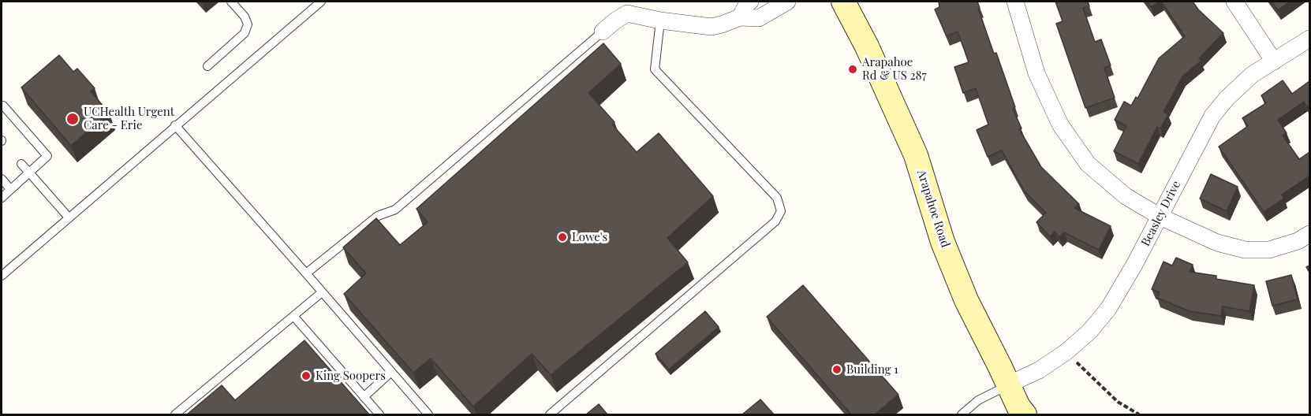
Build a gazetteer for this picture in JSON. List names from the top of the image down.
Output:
{
  "streets": {
    "main road": ["Arapahoe Road"],
    "street": ["Beasley Drive"]
  },
  "crossings": [
    ["Arapahoe Road", "Beasley Drive"]
  ],
  "places": [
    "Arapahoe Rd & US 287",
    "UCHealth Urgent Care - Erie",
    "Lowe's",
    "Building 1",
    "King Soopers"
  ]
}
